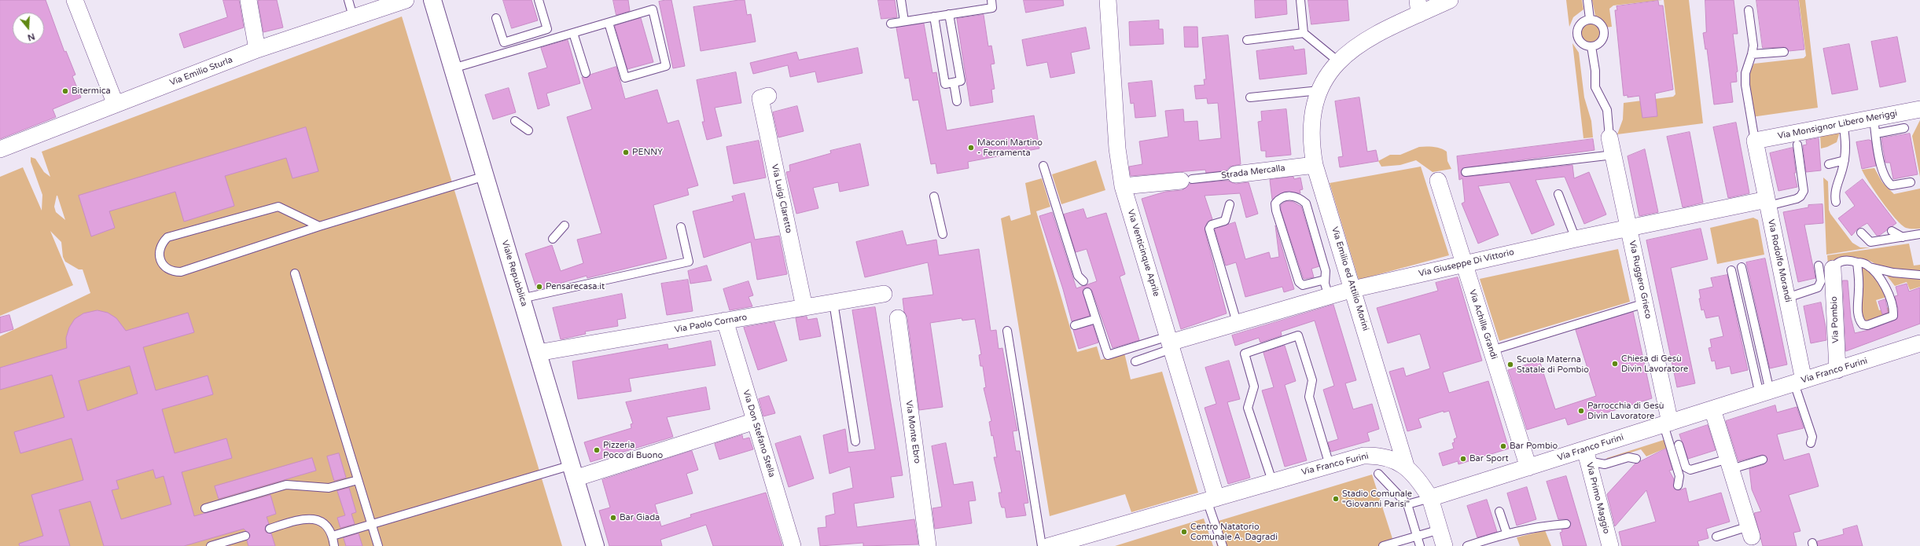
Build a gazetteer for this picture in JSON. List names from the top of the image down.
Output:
{
  "streets": {
    "main road": ["Viale Repubblica"],
    "street": [
      "Via Emilio Sturla",
      "Via Monsignor Libero Meriggi",
      "Strada Mercalla",
      "Via Luigi Claretto",
      "Via Venticinque Aprile",
      "Via Rodolfo Morandi",
      "Via Giuseppe Di Vittorio",
      "Via Emilio ed Attilio Morini",
      "Via Ruggero Grieco",
      "Via Pombio",
      "Via Paolo Cornaro",
      "Via Achille Grandi",
      "Via Franco Furini",
      "Via Monte Ebro",
      "Via Don Stefano Stella",
      "Via Primo Maggio"
    ]
  },
  "crossings": [
    ["Via Monsignor Libero Meriggi", "Via Rodolfo Morandi"],
    ["Strada Mercalla", "Via Venticinque Aprile"],
    ["Strada Mercalla", "Via Emilio ed Attilio Morini"],
    ["Via Luigi Claretto", "Via Paolo Cornaro"],
    ["Via Venticinque Aprile", "Via Giuseppe Di Vittorio"],
    ["Via Venticinque Aprile", "Via Franco Furini"],
    ["Via Rodolfo Morandi", "Via Giuseppe Di Vittorio"],
    ["Via Rodolfo Morandi", "Via Franco Furini"],
    ["Via Giuseppe Di Vittorio", "Via Emilio ed Attilio Morini"],
    ["Via Giuseppe Di Vittorio", "Via Ruggero Grieco"],
    ["Via Giuseppe Di Vittorio", "Via Achille Grandi"],
    ["Viale Repubblica", "Via Paolo Cornaro"],
    ["Via Emilio ed Attilio Morini", "Via Franco Furini"],
    ["Via Ruggero Grieco", "Via Franco Furini"],
    ["Via Pombio", "Via Franco Furini"],
    ["Via Paolo Cornaro", "Via Don Stefano Stella"],
    ["Via Achille Grandi", "Via Franco Furini"],
    ["Via Franco Furini", "Via Primo Maggio"]
  ],
  "places": [
    "Bitermica",
    "Maconi Martino - Ferramenta",
    "PENNY",
    "Pensarecasa.it",
    "Chiesa di Gesù Divin Lavoratore",
    "Scuola Materna Statale di Pombio",
    "Parrocchia di Gesù Divin Lavoratore",
    "Bar Pombio",
    "Pizzeria Poco di Buono",
    "Bar Sport",
    "Stadio Comunale \"Giovanni Parisi\"",
    "Bar Giada",
    "Centro Natatorio Comunale A. Dagradi"
  ],
  "north": "bottom"
}
